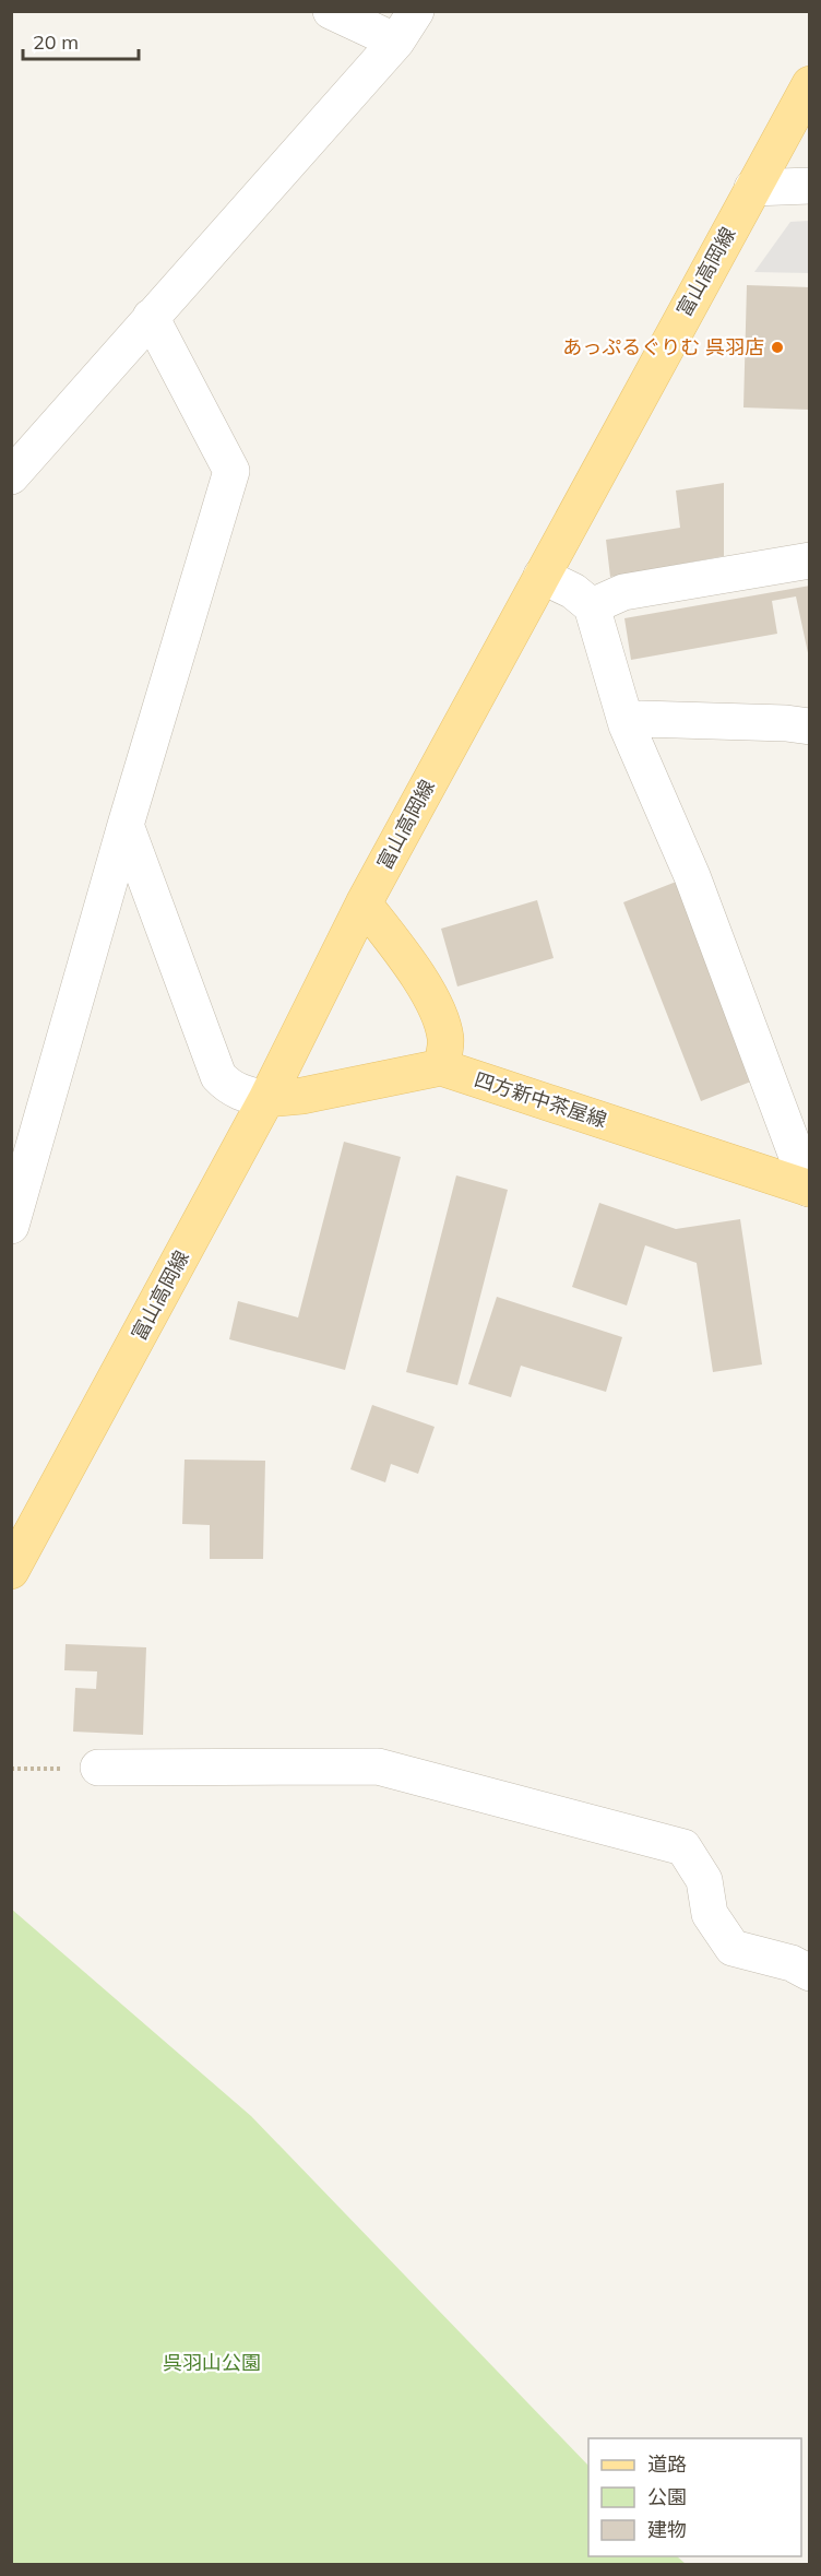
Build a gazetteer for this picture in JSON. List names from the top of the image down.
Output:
{
  "streets": {
    "main road": ["富山高岡線", "四方新中茶屋線"]
  },
  "crossings": [
    ["富山高岡線", "四方新中茶屋線"]
  ],
  "parks": ["呉羽山公園"],
  "places": ["あっぷるぐりむ 呉羽店"],
  "legend": ["道路", "公園", "建物"],
  "scale_bar": "20 m"
}
